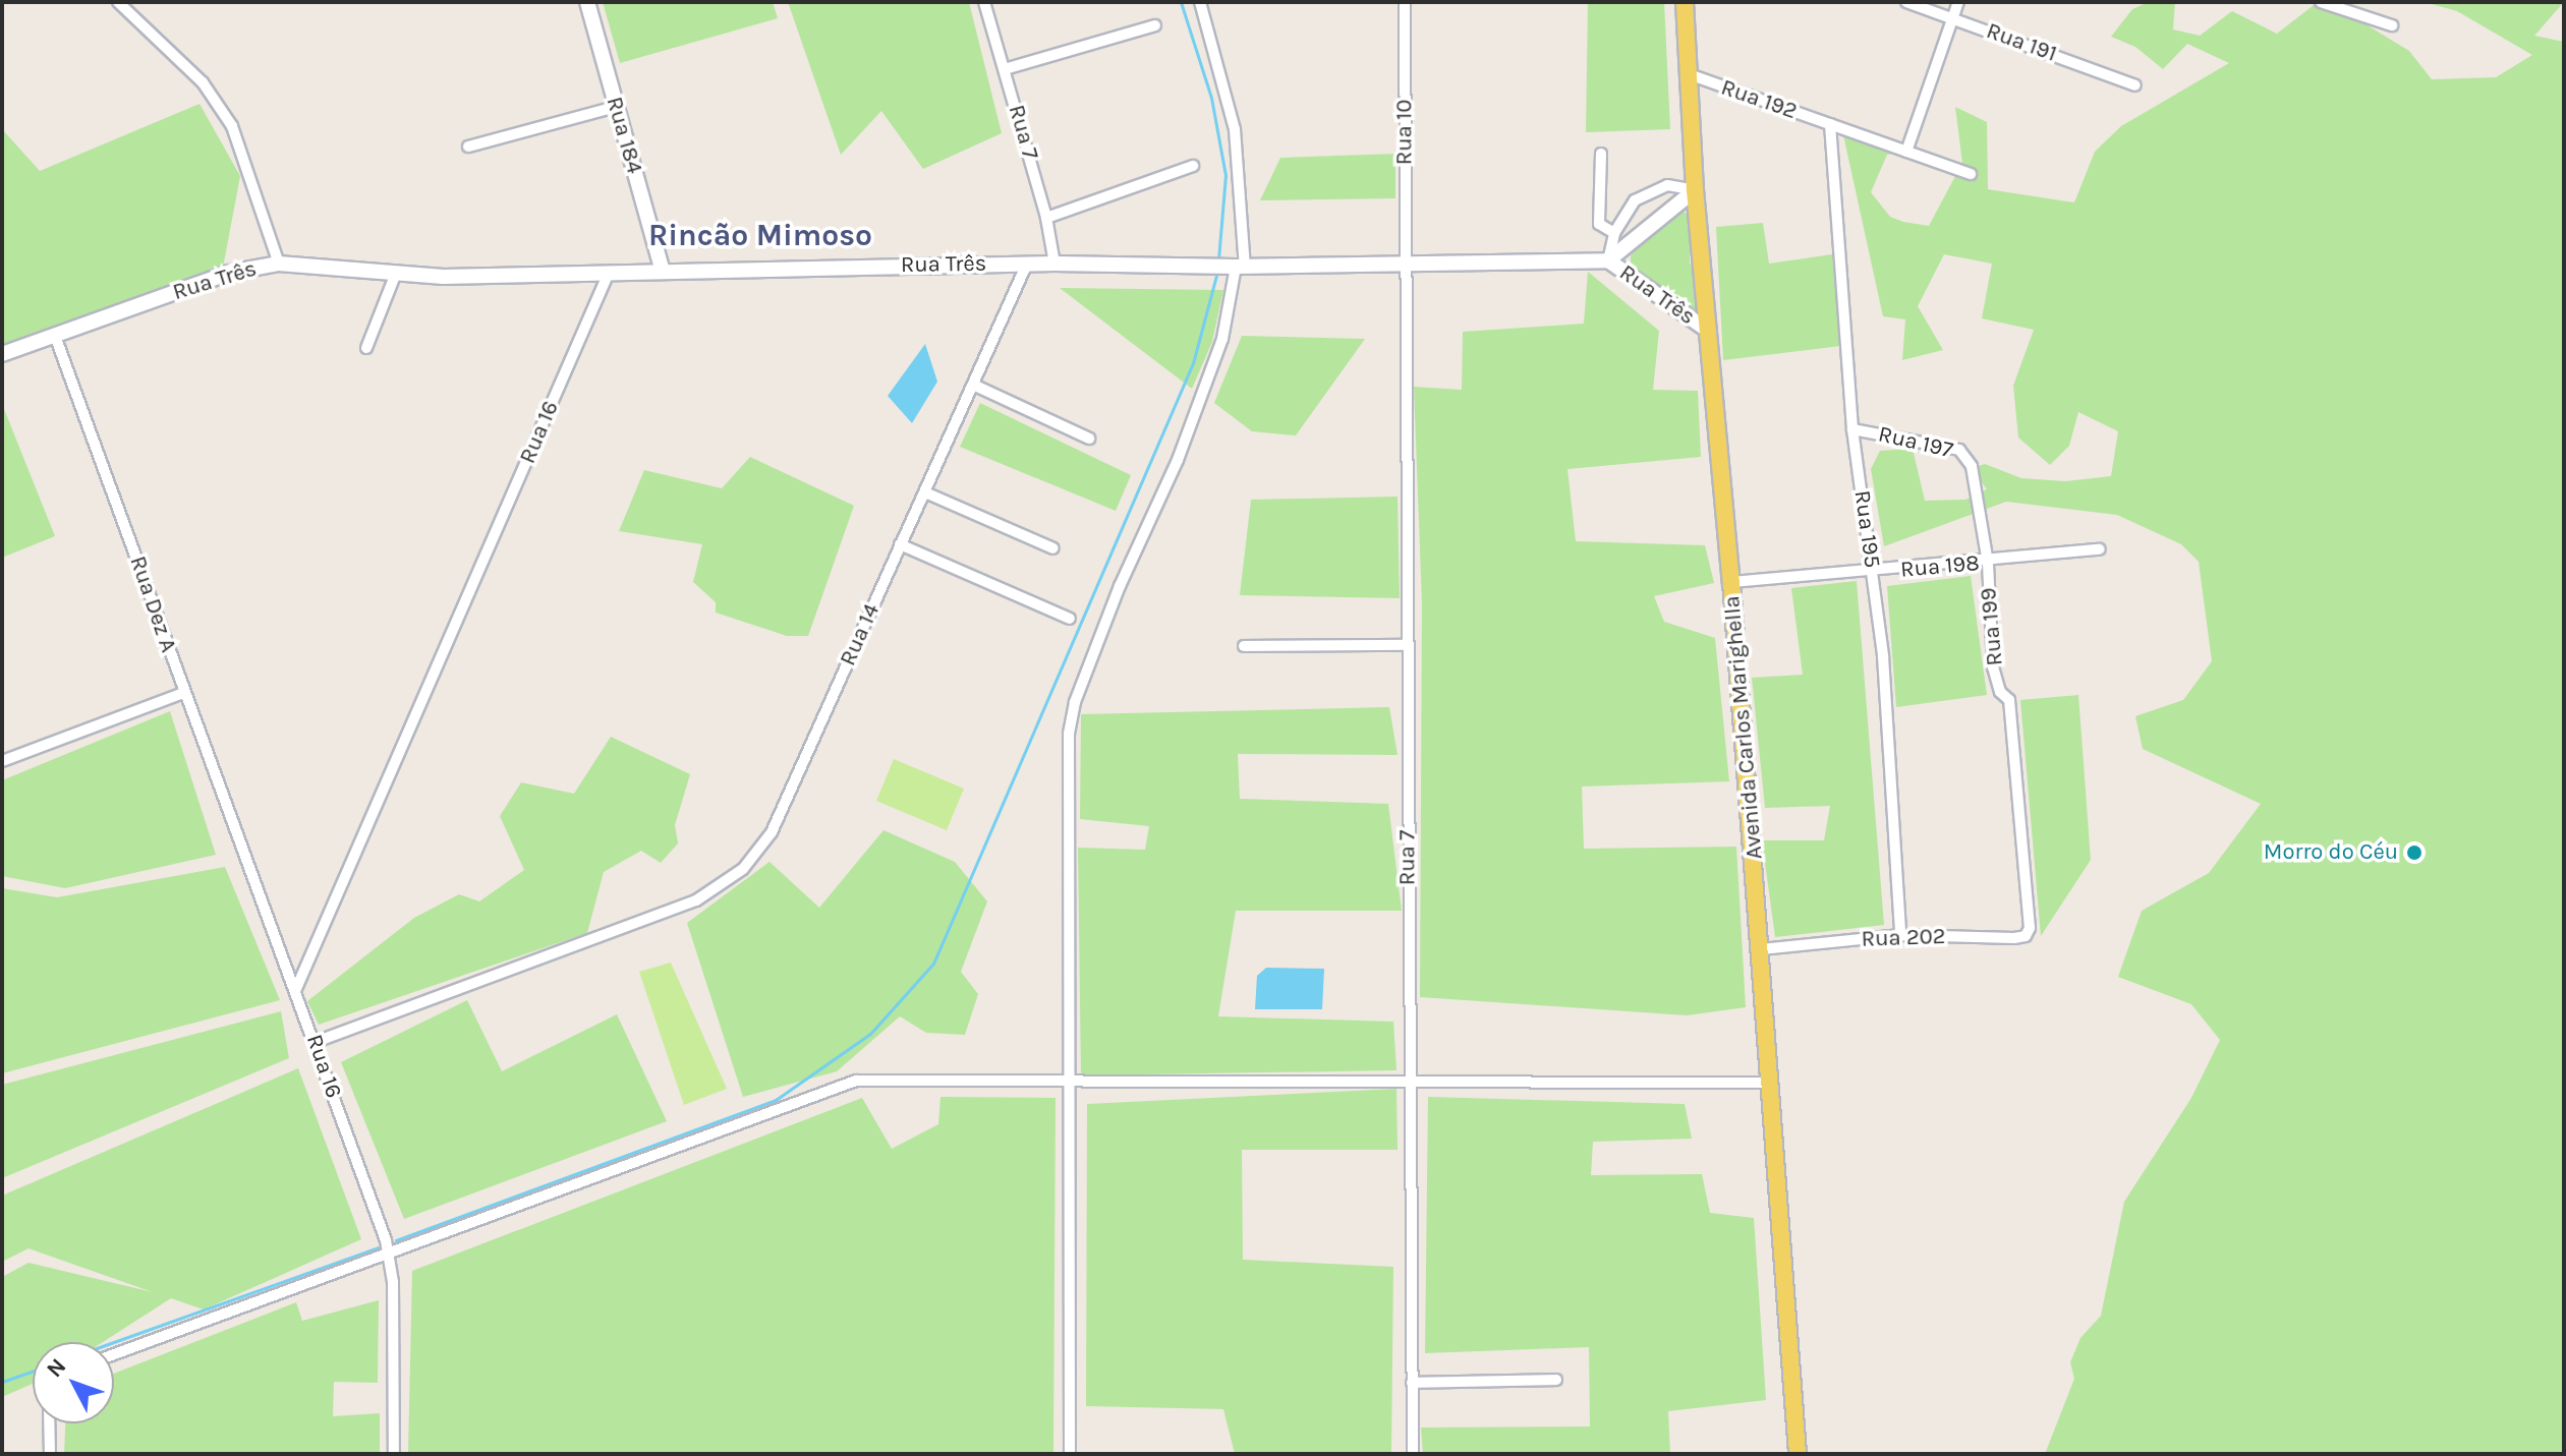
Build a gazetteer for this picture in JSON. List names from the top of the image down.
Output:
{
  "streets": {
    "main road": ["Rua 184", "Rua Três", "Avenida Carlos Marighella"],
    "street": [
      "Rua 191",
      "Rua 192",
      "Rua 7",
      "Rua 10",
      "Rua 16",
      "Rua 197",
      "Rua 195",
      "Rua 198",
      "Rua Dez A",
      "Rua 199",
      "Rua 14",
      "Rua 202"
    ]
  },
  "crossings": [
    ["Rua 192", "Rua 195"],
    ["Rua 192", "Avenida Carlos Marighella"],
    ["Rua 7", "Rua 10"],
    ["Rua 7", "Rua Três"],
    ["Rua 10", "Rua Três"],
    ["Rua 184", "Rua Três"],
    ["Rua Três", "Rua 16"],
    ["Rua Três", "Rua Dez A"],
    ["Rua Três", "Rua 14"],
    ["Rua Três", "Avenida Carlos Marighella"],
    ["Rua 16", "Rua Dez A"],
    ["Rua 16", "Rua 14"],
    ["Rua 197", "Rua 195"],
    ["Rua 197", "Rua 198"],
    ["Rua 197", "Rua 199"],
    ["Rua 195", "Rua 198"],
    ["Rua 195", "Rua 202"],
    ["Rua 198", "Rua 199"],
    ["Rua 198", "Avenida Carlos Marighella"],
    ["Rua 199", "Rua 202"],
    ["Avenida Carlos Marighella", "Rua 202"]
  ],
  "districts": ["Rincão Mimoso"],
  "places": ["Morro do Céu"],
  "north": "top left"
}
